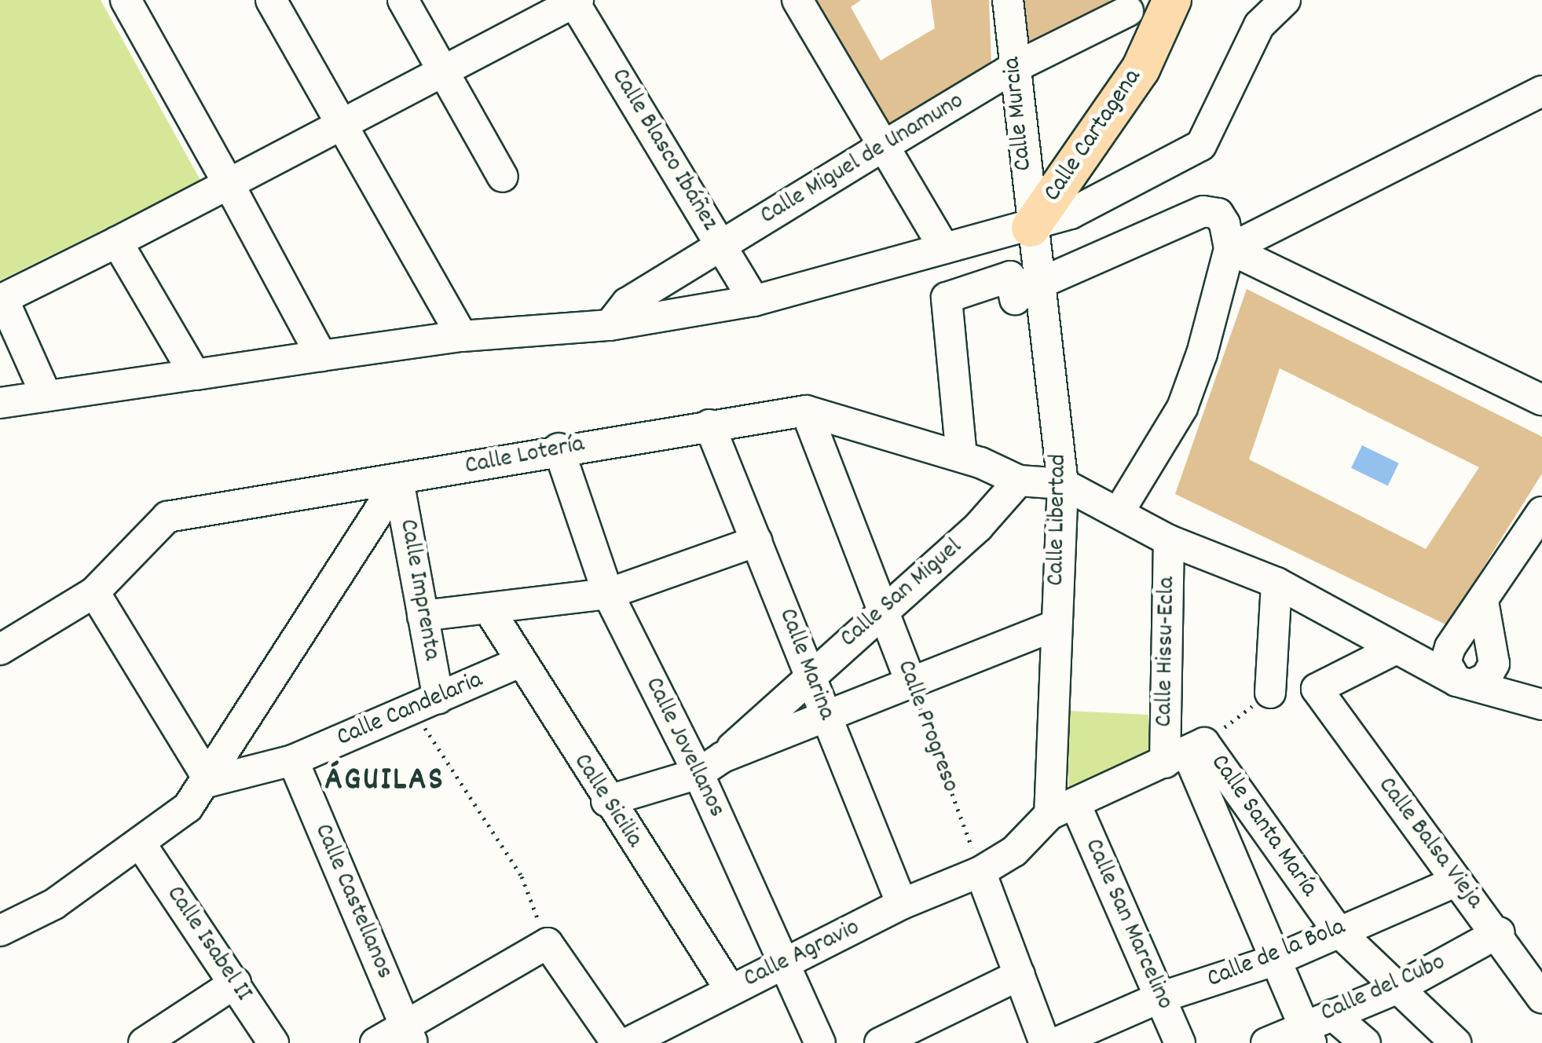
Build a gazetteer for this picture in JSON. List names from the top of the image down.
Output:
{
  "streets": {
    "main road": ["Calle Cartagena"],
    "street": [
      "Calle Murcia",
      "Calle Blasco Ibáñez",
      "Calle Miguel de Unamuno",
      "Calle Lotería",
      "Calle Libertad",
      "Calle Imprenta",
      "Calle San Miguel",
      "Calle Hissu-Ecla",
      "Calle Marina",
      "Calle Candelaria",
      "Calle Progreso",
      "Calle Jovellanos",
      "Calle Sicilia",
      "Calle Santa María",
      "Calle Balsa Vieja",
      "Calle Castellanos",
      "Calle San Marcelino",
      "Calle Isabel II",
      "Calle Agravio",
      "Calle de la Bola",
      "Calle del Cubo"
    ]
  },
  "crossings": [
    ["Calle Murcia", "Calle Cartagena"],
    ["Calle Murcia", "Calle Miguel de Unamuno"],
    ["Calle Murcia", "Calle Libertad"],
    ["Calle Cartagena", "Calle Libertad"],
    ["Calle Blasco Ibáñez", "Calle Miguel de Unamuno"],
    ["Calle Lotería", "Calle Imprenta"],
    ["Calle Lotería", "Calle San Miguel"],
    ["Calle Lotería", "Calle Marina"],
    ["Calle Lotería", "Calle Progreso"],
    ["Calle Lotería", "Calle Jovellanos"],
    ["Calle Libertad", "Calle San Marcelino"],
    ["Calle Libertad", "Calle Agravio"],
    ["Calle Imprenta", "Calle Candelaria"],
    ["Calle San Miguel", "Calle Marina"],
    ["Calle San Miguel", "Calle Progreso"],
    ["Calle San Miguel", "Calle Jovellanos"],
    ["Calle Hissu-Ecla", "Calle Santa María"],
    ["Calle Marina", "Calle Agravio"],
    ["Calle Candelaria", "Calle Sicilia"],
    ["Calle Candelaria", "Calle Castellanos"],
    ["Calle Candelaria", "Calle Isabel II"],
    ["Calle Progreso", "Calle Agravio"],
    ["Calle Jovellanos", "Calle Agravio"],
    ["Calle Sicilia", "Calle Agravio"],
    ["Calle Santa María", "Calle de la Bola"],
    ["Calle Santa María", "Calle del Cubo"],
    ["Calle Balsa Vieja", "Calle de la Bola"],
    ["Calle Balsa Vieja", "Calle del Cubo"],
    ["Calle San Marcelino", "Calle Agravio"],
    ["Calle San Marcelino", "Calle de la Bola"]
  ],
  "districts": ["ÁGUILAS"]
}
